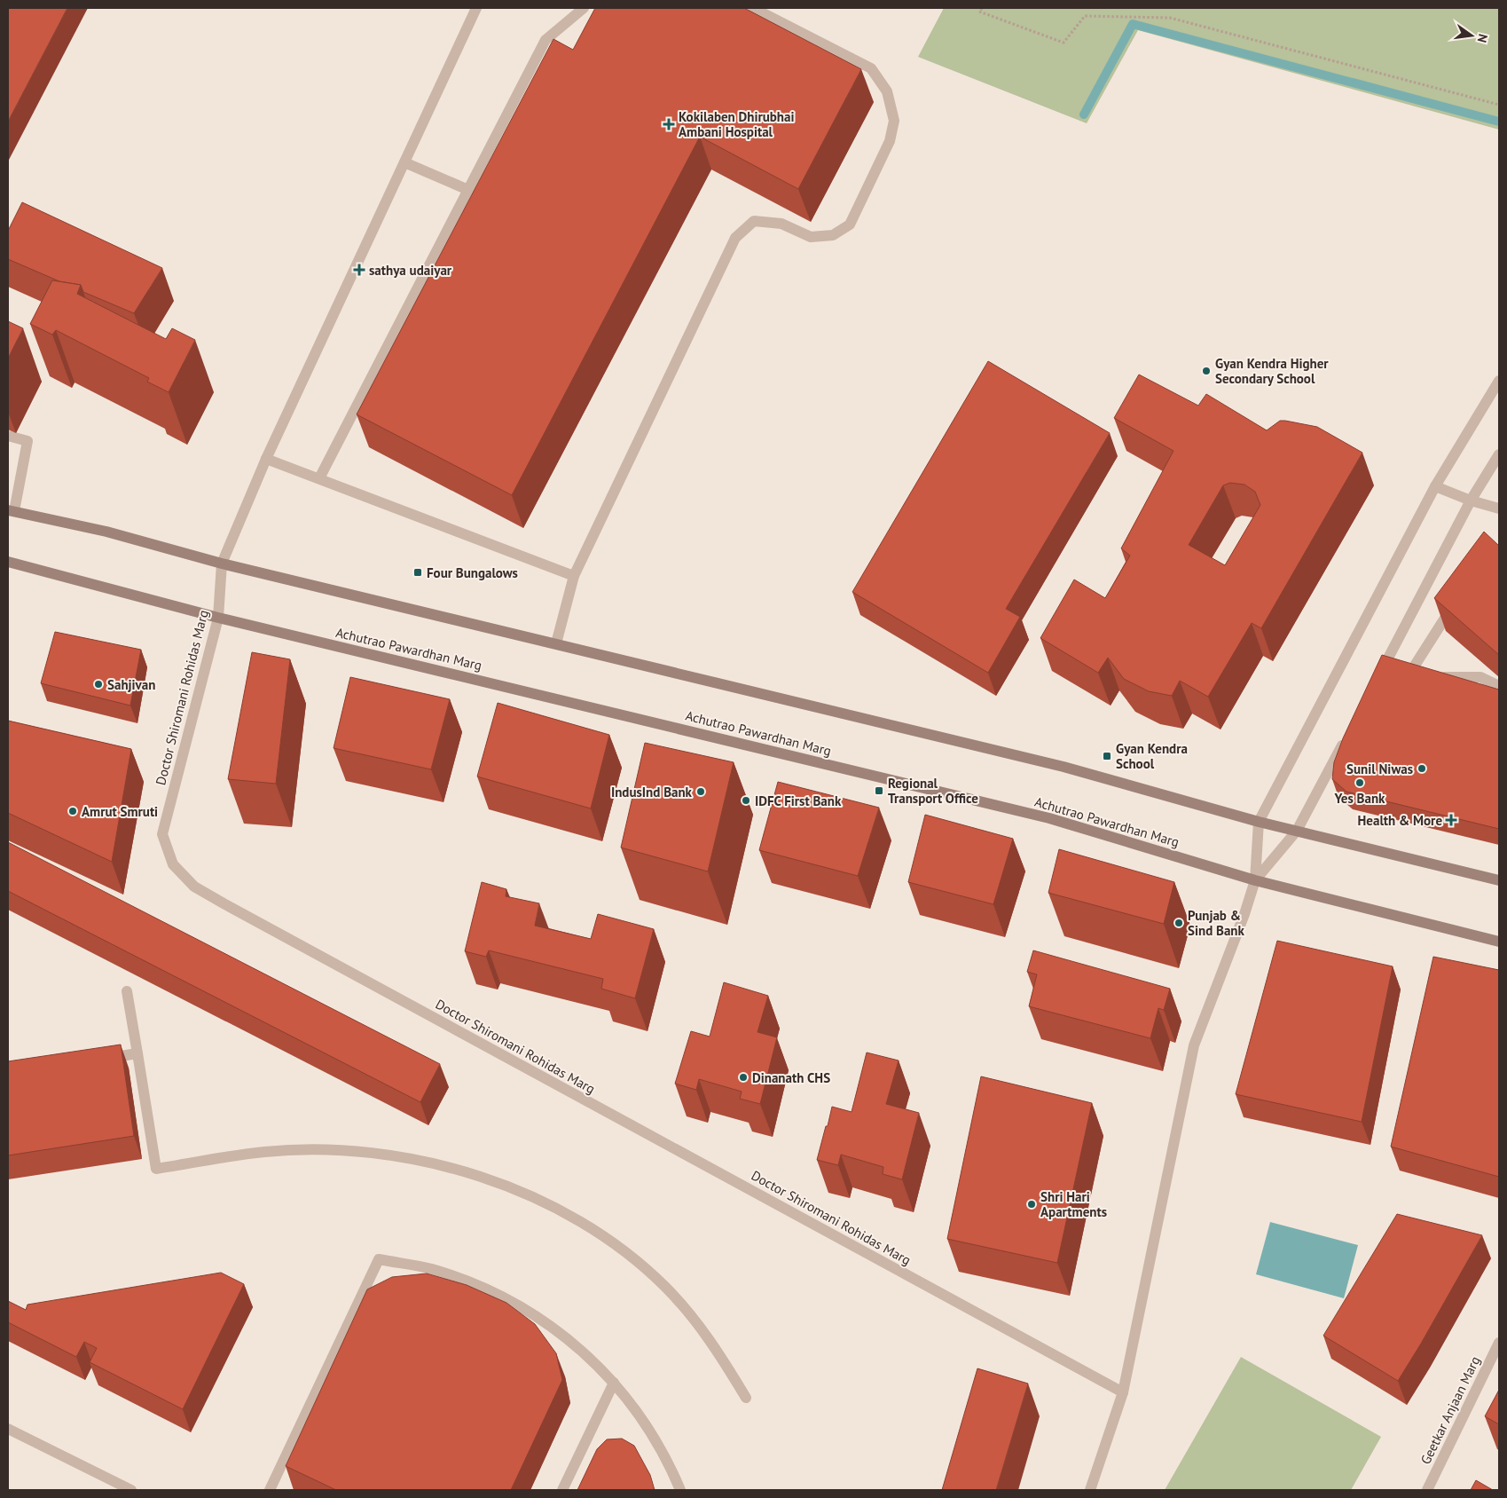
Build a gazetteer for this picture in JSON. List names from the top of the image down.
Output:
{
  "streets": {
    "main road": ["Achutrao Pawardhan Marg"],
    "street": ["Doctor Shiromani Rohidas Marg", "Geetkar Anjaan Marg"]
  },
  "crossings": [
    ["Achutrao Pawardhan Marg", "Doctor Shiromani Rohidas Marg"]
  ],
  "places": {
    "health": ["Kokilaben Dhirubhai Ambani Hospital", "sathya udaiyar", "Health & More"],
    "other": [
      "Gyan Kendra Higher Secondary School",
      "Sahjivan",
      "Sunil Niwas",
      "Yes Bank",
      "IndusInd Bank",
      "IDFC First Bank",
      "Amrut Smruti",
      "Punjab & Sind Bank",
      "Dinanath CHS",
      "Shri Hari Apartments"
    ],
    "transit": ["Four Bungalows", "Gyan Kendra School", "Regional Transport Office"]
  },
  "north": "right"
}
